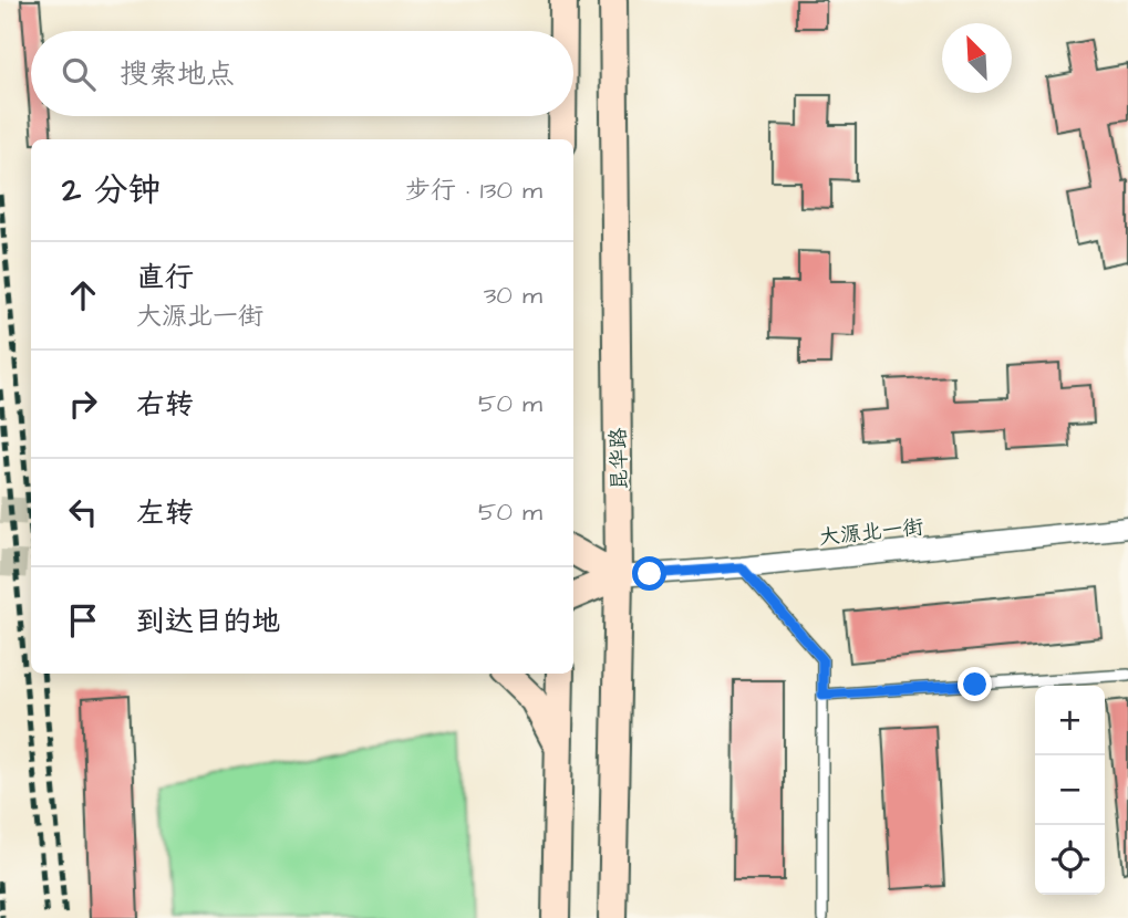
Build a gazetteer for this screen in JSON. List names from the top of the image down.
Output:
{
  "streets": {
    "main road": ["昆华路"],
    "street": ["大源北一街"]
  },
  "crossings": [
    ["昆华路", "大源北一街"]
  ],
  "north": "top left",
  "page": {
    "search": "搜索地点",
    "heading": ["2 分钟", "步行 · 130 m"],
    "list": [
      ["直行", "大源北一街", "30 m"],
      ["右转", "50 m"],
      ["左转", "50 m"],
      "到达目的地"
    ],
    "map_buttons": ["+", "−"]
  }
}
